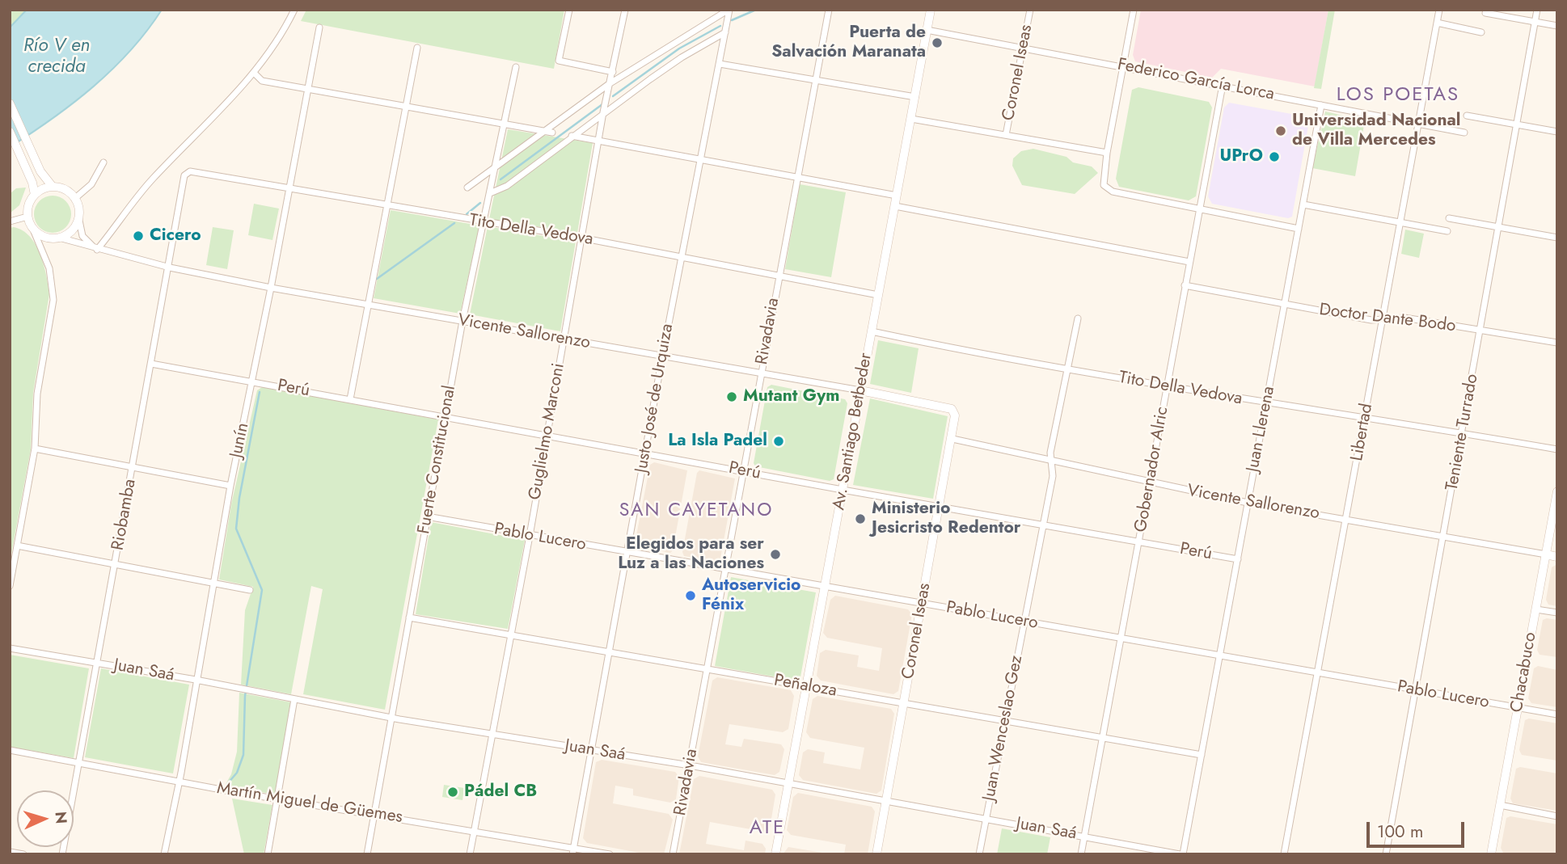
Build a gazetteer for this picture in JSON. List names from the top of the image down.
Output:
{
  "streets": {
    "main road": [
      "Coronel Iseas",
      "Vicente Sallorenzo",
      "Av. Santiago Betbeder",
      "Chacabuco"
    ],
    "street": [
      "Federico García Lorca",
      "Tito Della Vedova",
      "Doctor Dante Bodo",
      "Rivadavia",
      "Perú",
      "Justo José de Urquiza",
      "Juan Llerena",
      "Guglielmo Marconi",
      "Libertad",
      "Teniente Turrado",
      "Junín",
      "Fuerte Constitucional",
      "Gobernador Alric",
      "Riobamba",
      "Pablo Lucero",
      "Juan Saá",
      "Peñaloza",
      "Juan Wenceslao Gez",
      "Martín Miguel de Güemes"
    ]
  },
  "crossings": [
    ["Coronel Iseas", "Federico García Lorca"],
    ["Coronel Iseas", "Vicente Sallorenzo"],
    ["Coronel Iseas", "Perú"],
    ["Coronel Iseas", "Pablo Lucero"],
    ["Coronel Iseas", "Juan Saá"],
    ["Coronel Iseas", "Peñaloza"],
    ["Federico García Lorca", "Juan Llerena"],
    ["Federico García Lorca", "Av. Santiago Betbeder"],
    ["Federico García Lorca", "Libertad"],
    ["Federico García Lorca", "Gobernador Alric"],
    ["Tito Della Vedova", "Rivadavia"],
    ["Tito Della Vedova", "Justo José de Urquiza"],
    ["Tito Della Vedova", "Juan Llerena"],
    ["Tito Della Vedova", "Guglielmo Marconi"],
    ["Tito Della Vedova", "Av. Santiago Betbeder"],
    ["Tito Della Vedova", "Libertad"],
    ["Tito Della Vedova", "Teniente Turrado"],
    ["Tito Della Vedova", "Junín"],
    ["Tito Della Vedova", "Fuerte Constitucional"],
    ["Tito Della Vedova", "Gobernador Alric"],
    ["Tito Della Vedova", "Riobamba"],
    ["Tito Della Vedova", "Juan Wenceslao Gez"],
    ["Doctor Dante Bodo", "Juan Llerena"],
    ["Doctor Dante Bodo", "Libertad"],
    ["Doctor Dante Bodo", "Teniente Turrado"],
    ["Doctor Dante Bodo", "Gobernador Alric"],
    ["Rivadavia", "Vicente Sallorenzo"],
    ["Rivadavia", "Perú"],
    ["Rivadavia", "Pablo Lucero"],
    ["Rivadavia", "Juan Saá"],
    ["Rivadavia", "Peñaloza"],
    ["Vicente Sallorenzo", "Justo José de Urquiza"],
    ["Vicente Sallorenzo", "Juan Llerena"],
    ["Vicente Sallorenzo", "Guglielmo Marconi"],
    ["Vicente Sallorenzo", "Av. Santiago Betbeder"],
    ["Vicente Sallorenzo", "Libertad"],
    ["Vicente Sallorenzo", "Teniente Turrado"],
    ["Vicente Sallorenzo", "Junín"],
    ["Vicente Sallorenzo", "Fuerte Constitucional"],
    ["Vicente Sallorenzo", "Gobernador Alric"],
    ["Vicente Sallorenzo", "Riobamba"],
    ["Vicente Sallorenzo", "Chacabuco"],
    ["Vicente Sallorenzo", "Juan Wenceslao Gez"],
    ["Perú", "Justo José de Urquiza"],
    ["Perú", "Juan Llerena"],
    ["Perú", "Guglielmo Marconi"],
    ["Perú", "Av. Santiago Betbeder"],
    ["Perú", "Junín"],
    ["Perú", "Fuerte Constitucional"],
    ["Perú", "Gobernador Alric"],
    ["Perú", "Riobamba"],
    ["Perú", "Juan Wenceslao Gez"],
    ["Justo José de Urquiza", "Pablo Lucero"],
    ["Justo José de Urquiza", "Juan Saá"],
    ["Justo José de Urquiza", "Peñaloza"],
    ["Justo José de Urquiza", "Martín Miguel de Güemes"],
    ["Juan Llerena", "Pablo Lucero"],
    ["Juan Llerena", "Juan Saá"],
    ["Juan Llerena", "Peñaloza"],
    ["Guglielmo Marconi", "Pablo Lucero"],
    ["Guglielmo Marconi", "Juan Saá"],
    ["Guglielmo Marconi", "Peñaloza"],
    ["Guglielmo Marconi", "Martín Miguel de Güemes"],
    ["Av. Santiago Betbeder", "Pablo Lucero"],
    ["Av. Santiago Betbeder", "Juan Saá"],
    ["Av. Santiago Betbeder", "Peñaloza"],
    ["Libertad", "Pablo Lucero"],
    ["Teniente Turrado", "Pablo Lucero"],
    ["Junín", "Juan Saá"],
    ["Junín", "Martín Miguel de Güemes"],
    ["Fuerte Constitucional", "Pablo Lucero"],
    ["Fuerte Constitucional", "Juan Saá"],
    ["Fuerte Constitucional", "Peñaloza"],
    ["Fuerte Constitucional", "Martín Miguel de Güemes"],
    ["Gobernador Alric", "Pablo Lucero"],
    ["Gobernador Alric", "Juan Saá"],
    ["Gobernador Alric", "Peñaloza"],
    ["Riobamba", "Juan Saá"],
    ["Riobamba", "Martín Miguel de Güemes"],
    ["Pablo Lucero", "Chacabuco"],
    ["Pablo Lucero", "Juan Wenceslao Gez"],
    ["Juan Saá", "Juan Wenceslao Gez"],
    ["Peñaloza", "Juan Wenceslao Gez"]
  ],
  "districts": ["LOS POETAS", "SAN CAYETANO", "ATE"],
  "water": ["Río V en crecida"],
  "places": [
    "Puerta de Salvación Maranata",
    "Universidad Nacional de Villa Mercedes",
    "UPrO",
    "Cicero",
    "Mutant Gym",
    "La Isla Padel",
    "Ministerio Jesicristo Redentor",
    "Elegidos para ser Luz a las Naciones",
    "Autoservicio Fénix",
    "Pádel CB"
  ],
  "scale_bar": "100 m",
  "north": "right"
}
